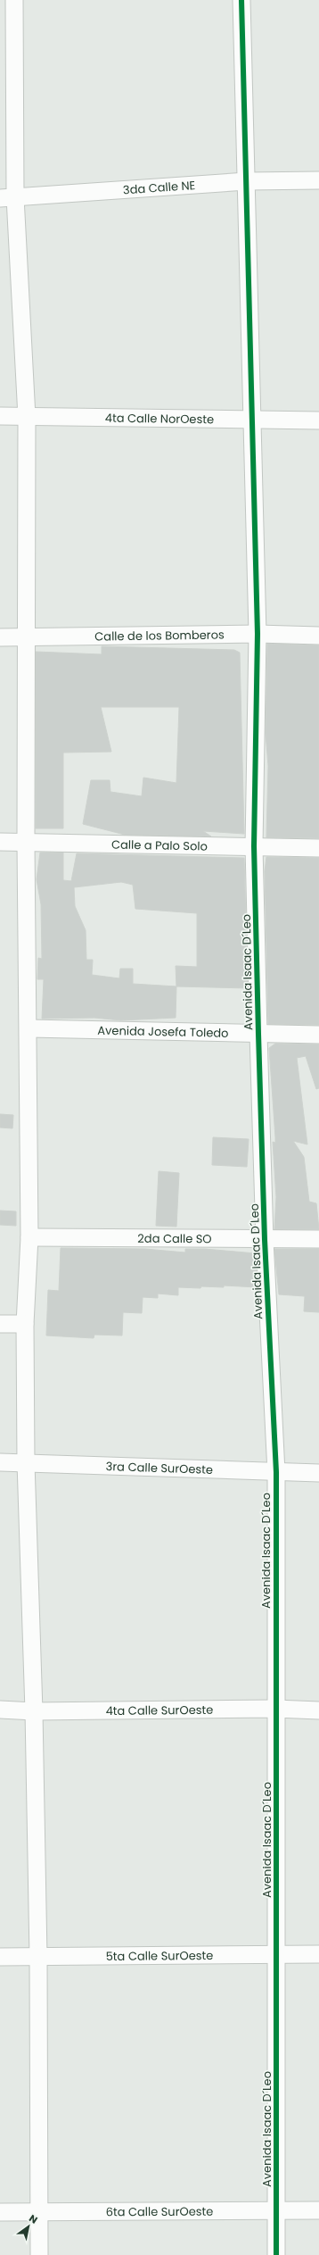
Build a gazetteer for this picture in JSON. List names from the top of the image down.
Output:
{
  "streets": {
    "street": [
      "3da Calle NE",
      "4ta Calle NorOeste",
      "Calle de los Bomberos",
      "Calle a Palo Solo",
      "Avenida Isaac D´Leo",
      "Avenida Josefa Toledo",
      "2da Calle SO",
      "3ra Calle SurOeste",
      "4ta Calle SurOeste",
      "5ta Calle SurOeste",
      "6ta Calle SurOeste"
    ]
  },
  "crossings": [
    ["3da Calle NE", "Avenida Isaac D´Leo"],
    ["4ta Calle NorOeste", "Avenida Isaac D´Leo"],
    ["Calle de los Bomberos", "Avenida Isaac D´Leo"],
    ["Calle a Palo Solo", "Avenida Isaac D´Leo"],
    ["Avenida Isaac D´Leo", "Avenida Josefa Toledo"],
    ["Avenida Isaac D´Leo", "2da Calle SO"],
    ["Avenida Isaac D´Leo", "3ra Calle SurOeste"],
    ["Avenida Isaac D´Leo", "4ta Calle SurOeste"],
    ["Avenida Isaac D´Leo", "5ta Calle SurOeste"],
    ["Avenida Isaac D´Leo", "6ta Calle SurOeste"]
  ],
  "north": "top right"
}
